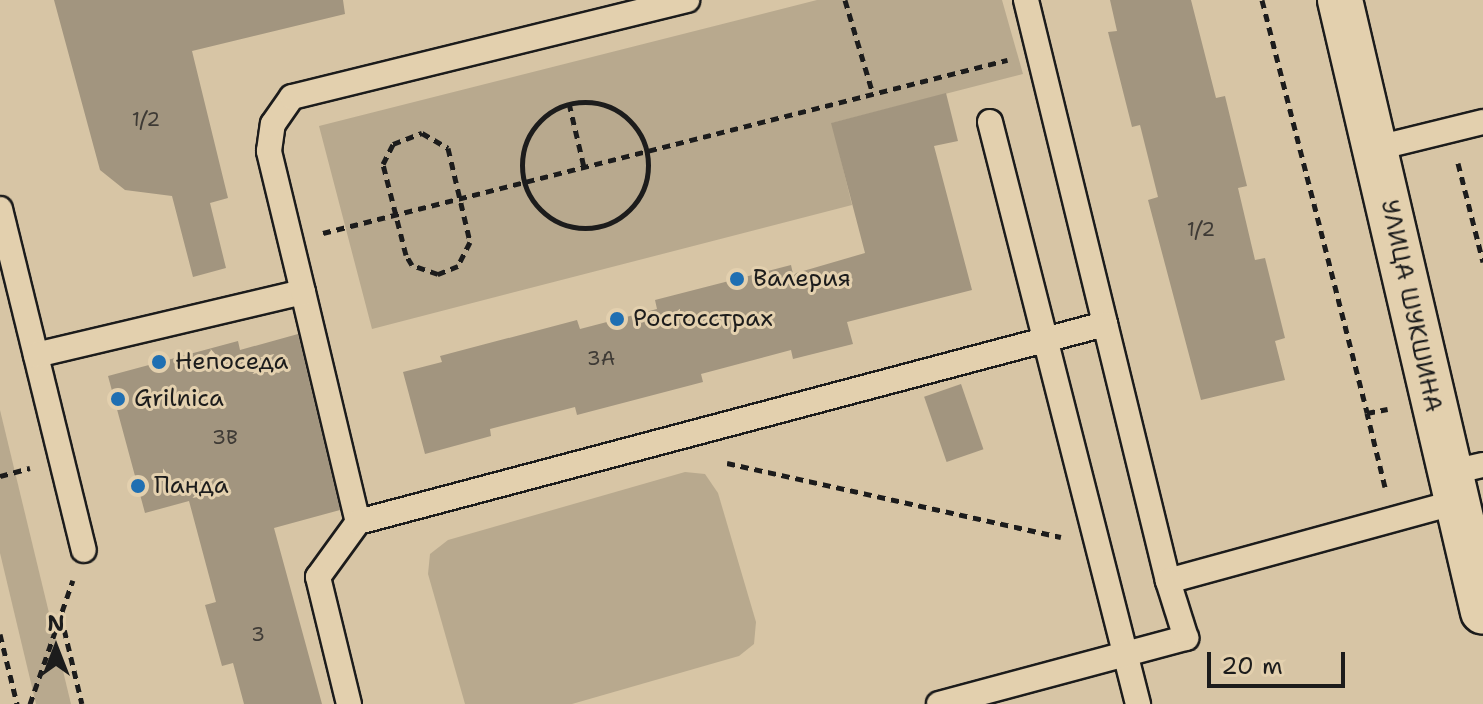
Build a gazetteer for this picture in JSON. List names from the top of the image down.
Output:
{
  "streets": {
    "street": ["УЛИЦА ШУКШИНА"]
  },
  "places": [
    "Валерия",
    "Росгосстрах",
    "Непоседа",
    "Grilnica",
    "Панда"
  ],
  "house_numbers": [
    "1/2",
    "1/2",
    "3А",
    "3В",
    "3"
  ],
  "scale_bar": "20 m",
  "north": "top"
}
